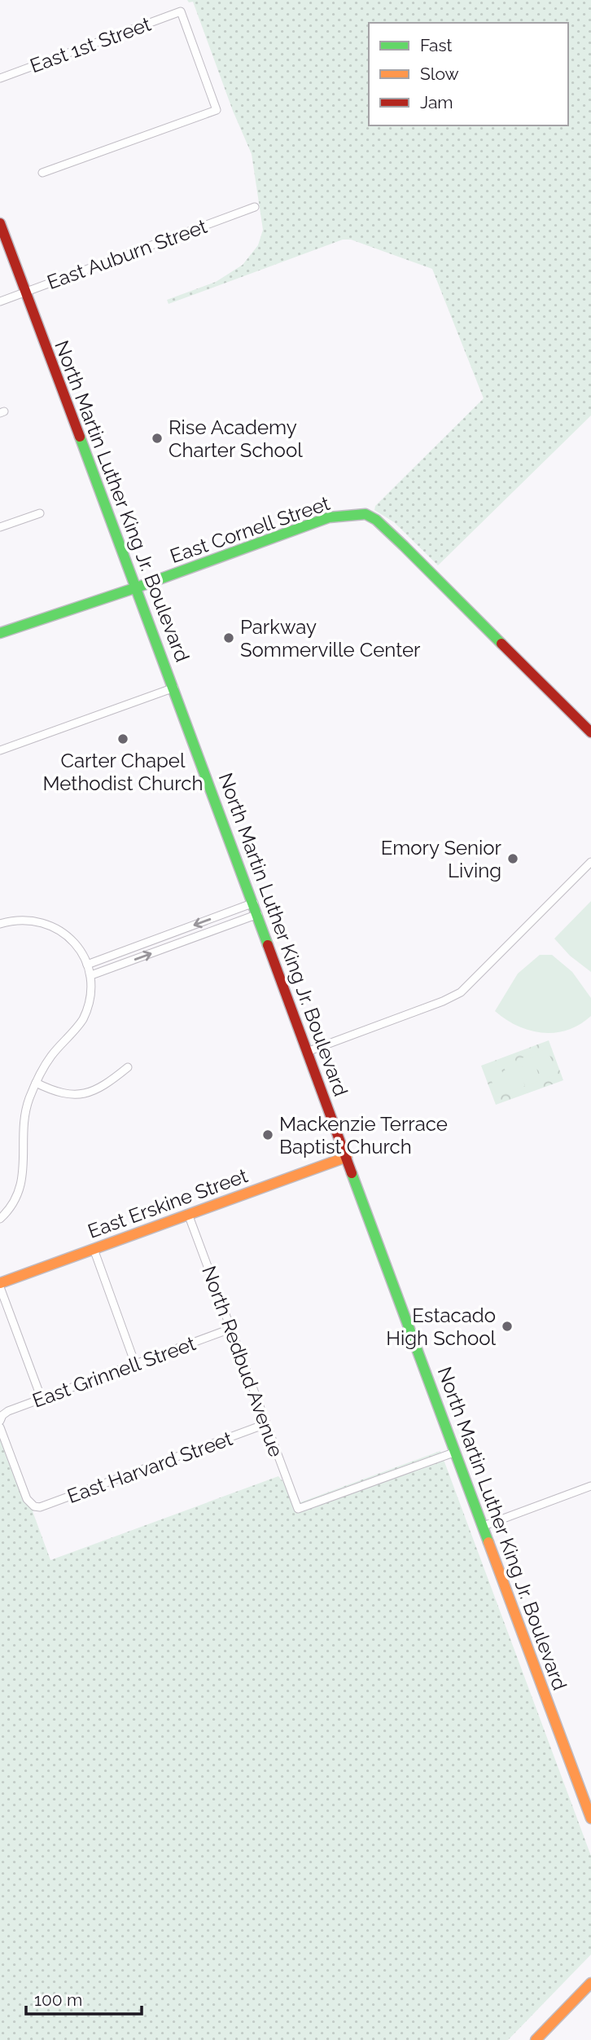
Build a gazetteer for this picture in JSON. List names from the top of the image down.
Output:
{
  "streets": {
    "main road": ["North Martin Luther King Jr. Boulevard", "East Cornell Street", "East Erskine Street"],
    "street": [
      "East 1st Street",
      "East Auburn Street",
      "North Redbud Avenue",
      "East Grinnell Street",
      "East Harvard Street"
    ]
  },
  "crossings": [
    ["East Auburn Street", "North Martin Luther King Jr. Boulevard"],
    ["North Martin Luther King Jr. Boulevard", "East Cornell Street"],
    ["North Martin Luther King Jr. Boulevard", "East Erskine Street"],
    ["North Martin Luther King Jr. Boulevard", "North Redbud Avenue"],
    ["East Erskine Street", "North Redbud Avenue"],
    ["North Redbud Avenue", "East Grinnell Street"],
    ["North Redbud Avenue", "East Harvard Street"]
  ],
  "places": [
    "Rise Academy Charter School",
    "Parkway Sommerville Center",
    "Carter Chapel Methodist Church",
    "Emory Senior Living",
    "Mackenzie Terrace Baptist Church",
    "Estacado High School"
  ],
  "legend": ["Fast", "Slow", "Jam"],
  "scale_bar": "100 m"
}
